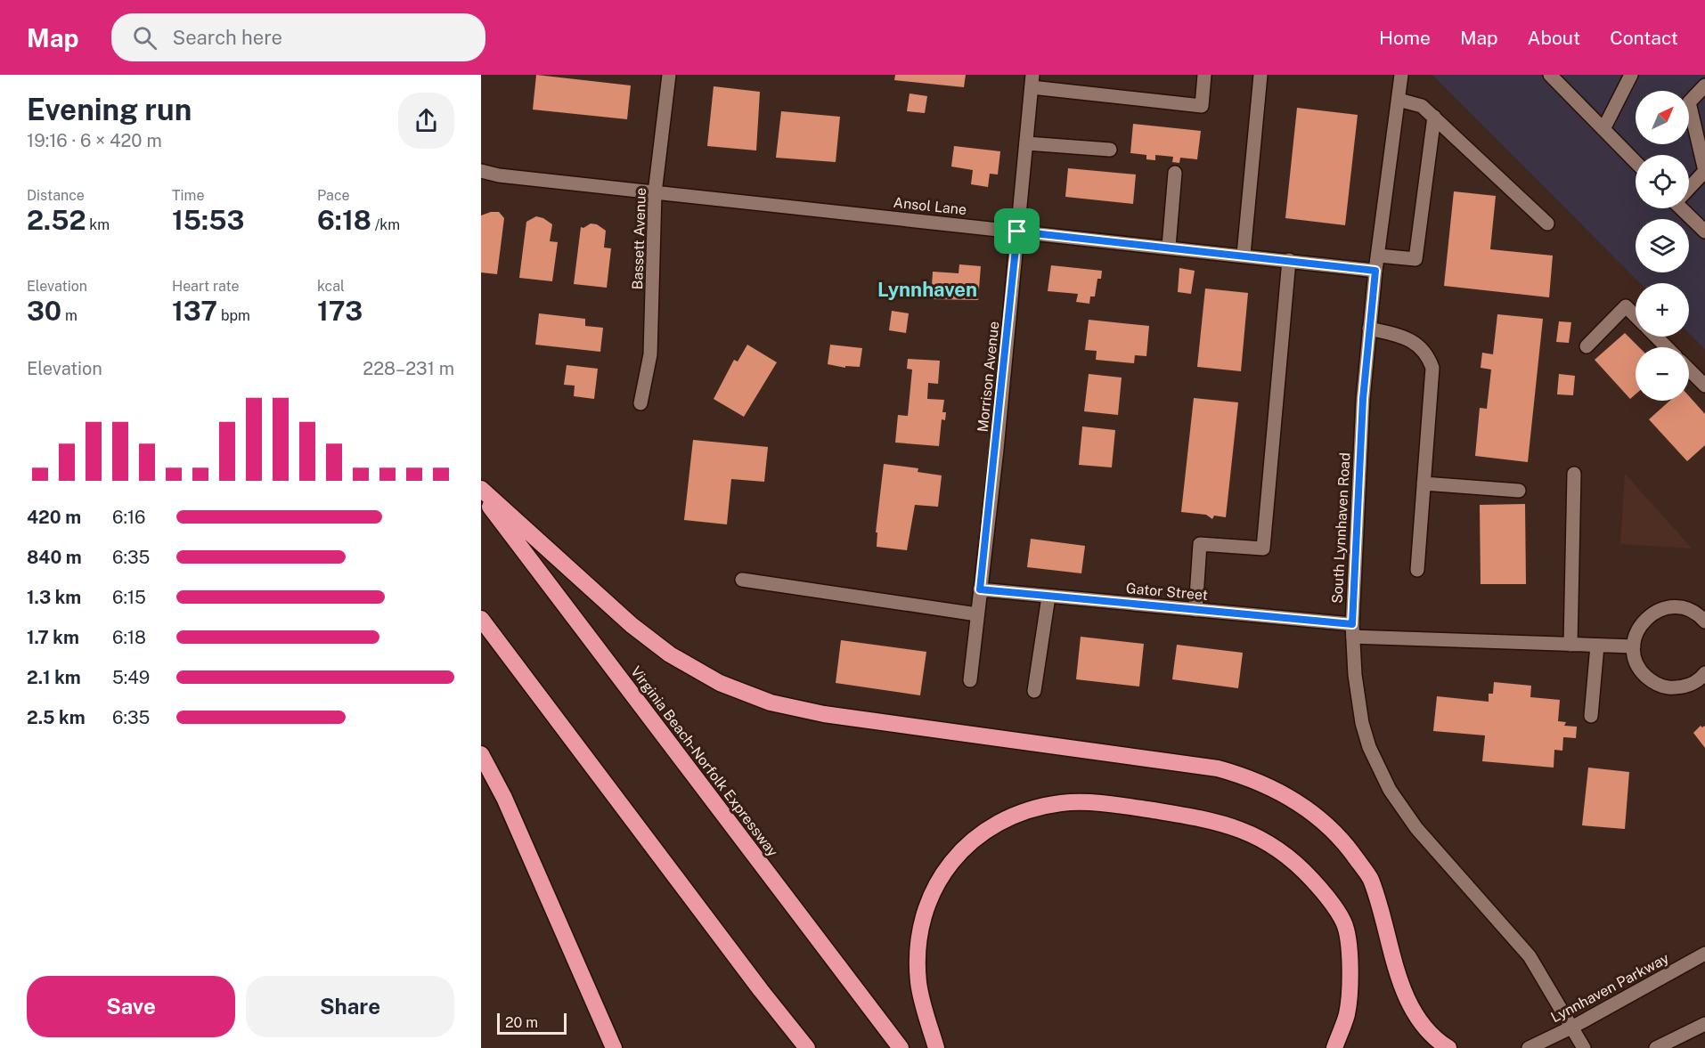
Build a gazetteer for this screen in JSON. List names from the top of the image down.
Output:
{
  "streets": {
    "highway": ["Virginia Beach-Norfolk Expressway"],
    "street": [
      "Ansol Lane",
      "Bassett Avenue",
      "Morrison Avenue",
      "South Lynnhaven Road",
      "Gator Street",
      "Lynnhaven Parkway"
    ]
  },
  "crossings": [
    ["Ansol Lane", "Bassett Avenue"],
    ["Ansol Lane", "Morrison Avenue"],
    ["Ansol Lane", "South Lynnhaven Road"],
    ["Morrison Avenue", "Gator Street"],
    ["South Lynnhaven Road", "Gator Street"],
    ["South Lynnhaven Road", "Lynnhaven Parkway"]
  ],
  "districts": ["Lynnhaven"],
  "scale_bar": "20 m",
  "north": "top right",
  "page": {
    "header": "Map",
    "search": "Search here",
    "nav": [
      "Home",
      "Map",
      "About",
      "Contact"
    ],
    "heading": ["Evening run", "19:16 · 6 × 420 m"],
    "map_buttons": ["+", "−"],
    "stats": [
      ["Distance", "2.52 km"],
      ["Time", "15:53"],
      ["Pace", "6:18 /km"],
      ["Elevation", "30 m"],
      ["Heart rate", "137 bpm"],
      ["kcal", "173"]
    ],
    "chart": ["Elevation", "228–231 m"],
    "list": [
      {
        "name": "420 m",
        "note": "6:16"
      },
      {
        "name": "840 m",
        "note": "6:35"
      },
      {
        "name": "1.3 km",
        "note": "6:15"
      },
      {
        "name": "1.7 km",
        "note": "6:18"
      },
      {
        "name": "2.1 km",
        "note": "5:49"
      },
      {
        "name": "2.5 km",
        "note": "6:35"
      }
    ],
    "buttons": ["Save", "Share"],
    "scale": "20 m"
  }
}
